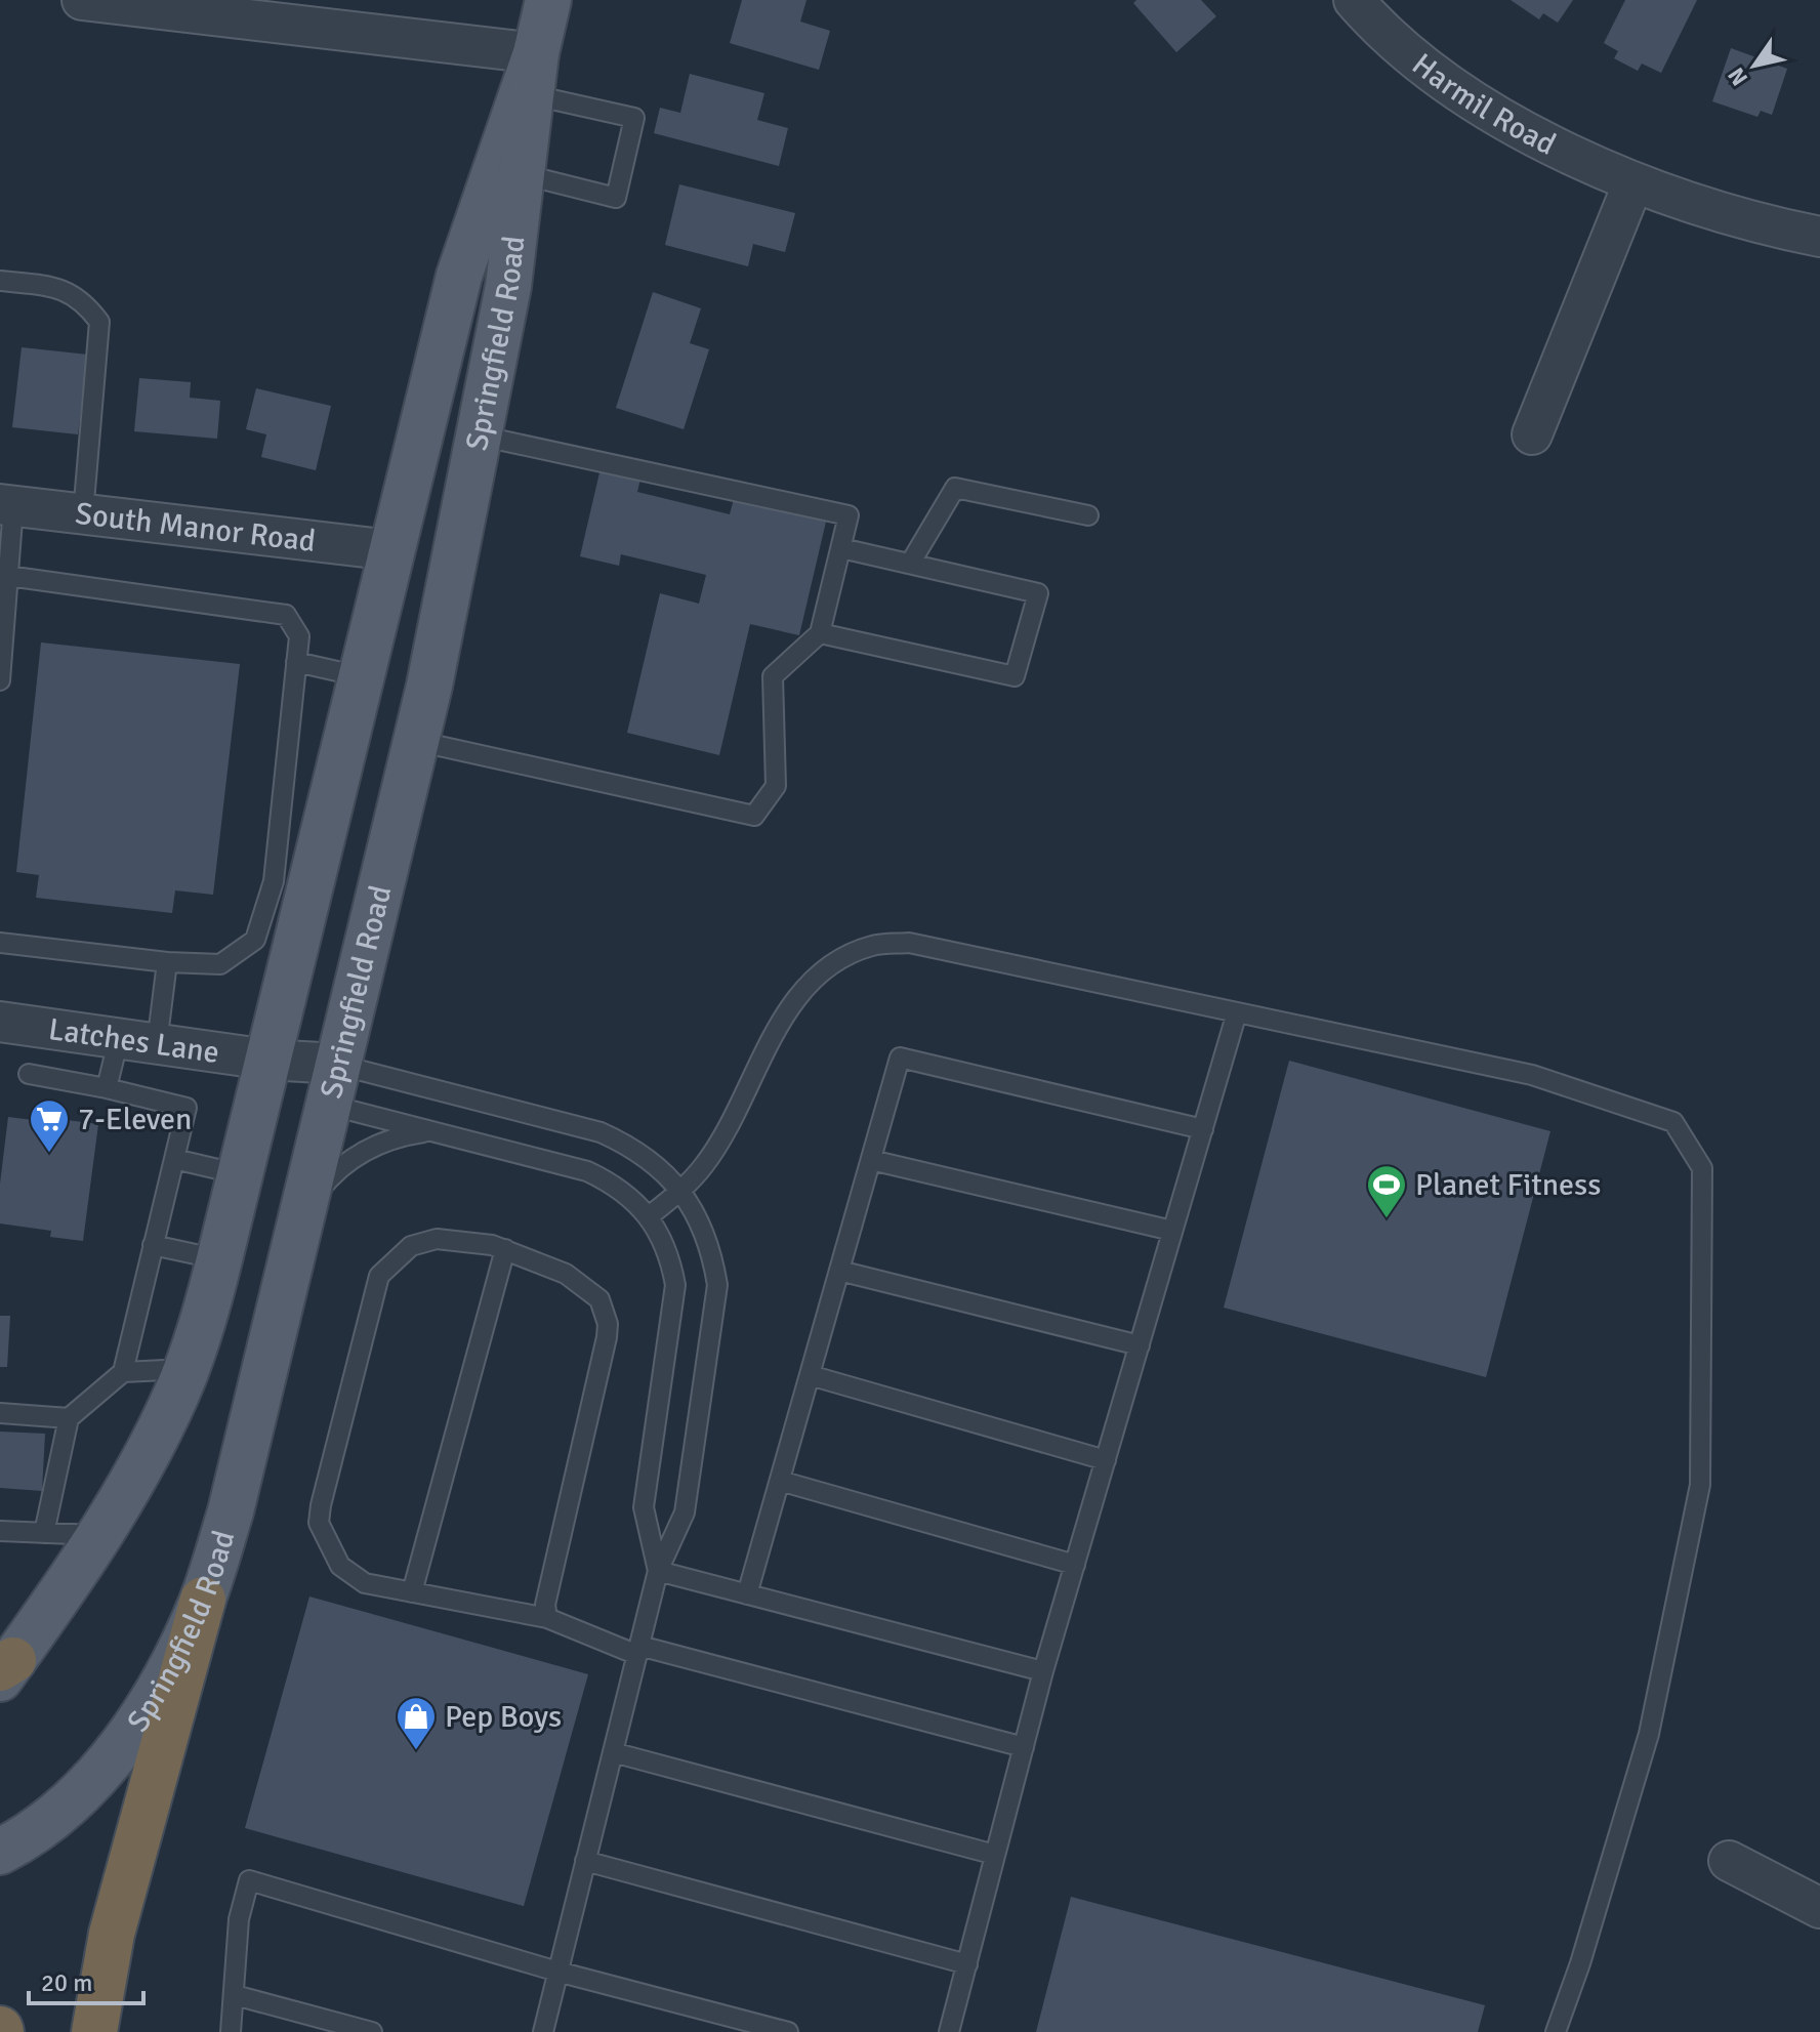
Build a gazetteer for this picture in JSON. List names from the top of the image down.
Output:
{
  "streets": {
    "main road": ["Springfield Road"],
    "street": ["Harmil Road", "South Manor Road", "Latches Lane"]
  },
  "crossings": [
    ["Springfield Road", "South Manor Road"],
    ["Springfield Road", "Latches Lane"]
  ],
  "places": {
    "supermarket": ["7-Eleven"],
    "sports": ["Planet Fitness"],
    "shop": ["Pep Boys"]
  },
  "scale_bar": "20 m",
  "north": "bottom left"
}
